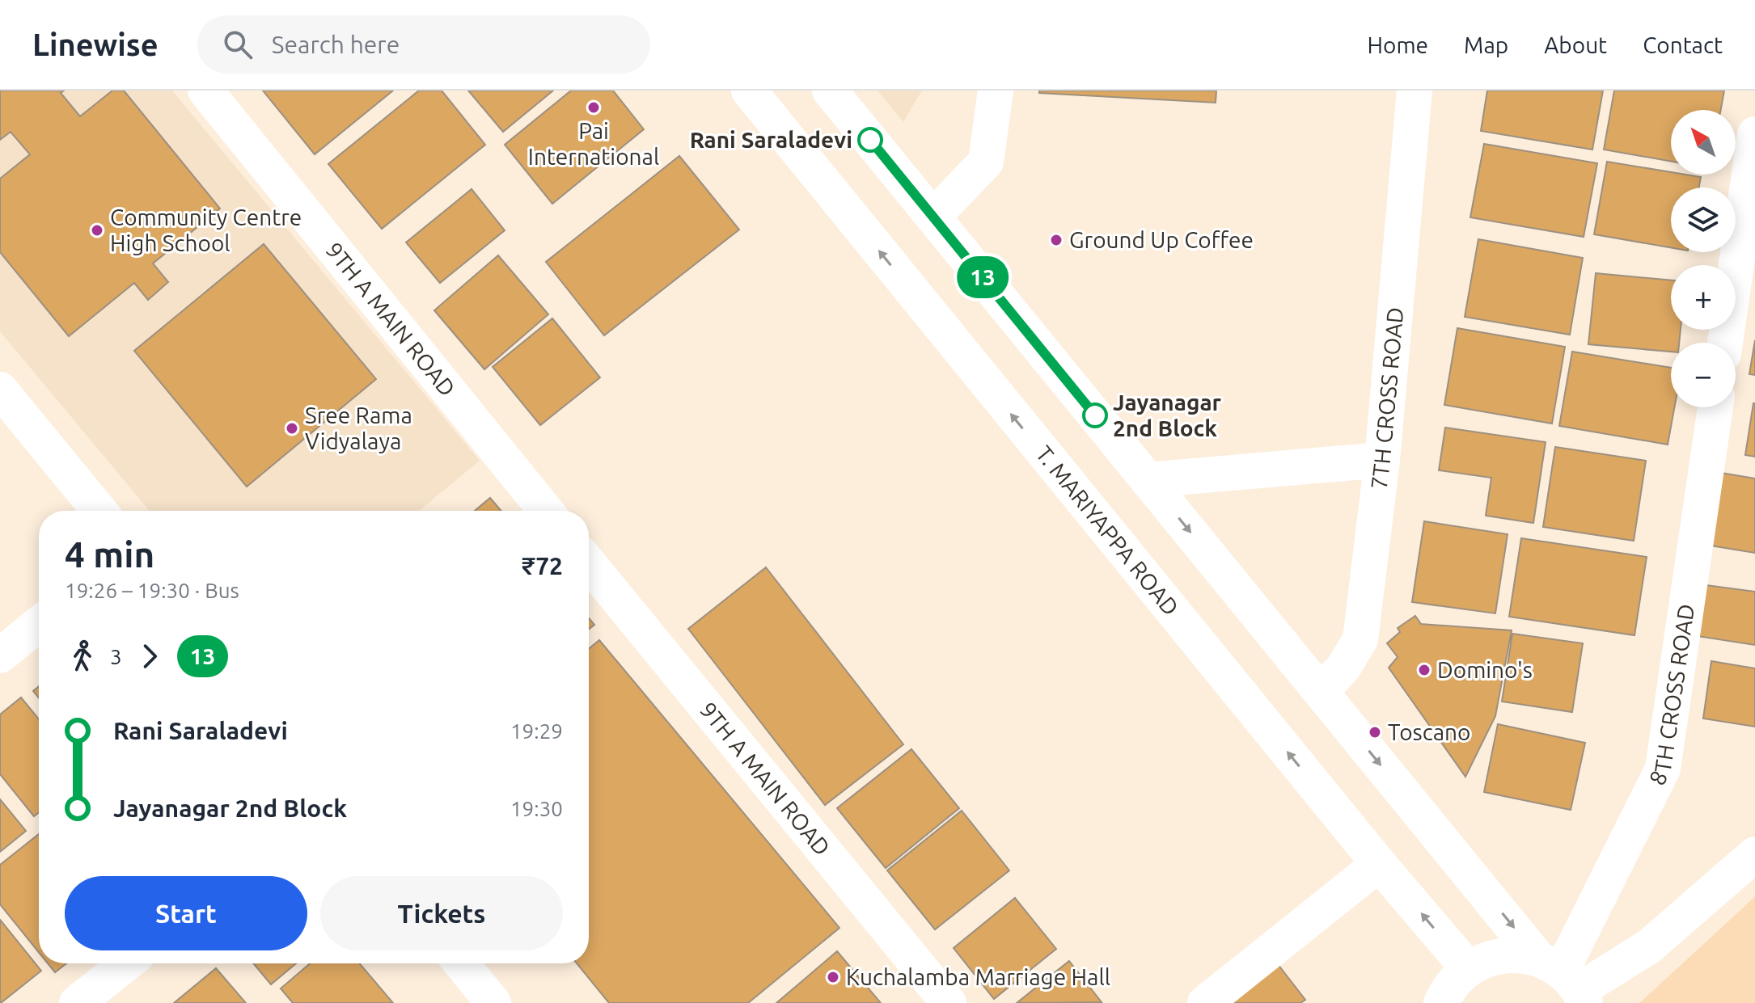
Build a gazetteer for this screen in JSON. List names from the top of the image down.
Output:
{
  "streets": {
    "street": [
      "9TH A MAIN ROAD",
      "7TH CROSS ROAD",
      "T. MARIYAPPA ROAD",
      "8TH CROSS ROAD"
    ]
  },
  "places": [
    "Pai International",
    "Rani Saraladevi",
    "Community Centre High School",
    "Ground Up Coffee",
    "Jayanagar 2nd Block",
    "Sree Rama Vidyalaya",
    "Domino's",
    "Toscano",
    "Kuchalamba Marriage Hall"
  ],
  "lines": ["bus line 13"],
  "north": "top left",
  "page": {
    "header": "Linewise",
    "search": "Search here",
    "nav": [
      "Home",
      "Map",
      "About",
      "Contact"
    ],
    "on_map": "13",
    "map_buttons": ["+", "−"],
    "heading": ["4 min", "19:26 – 19:30 · Bus", "₹72"],
    "legs": ["3", "13"],
    "list": [
      {
        "name": "Rani Saraladevi",
        "value": "19:29"
      },
      {
        "name": "Jayanagar 2nd Block",
        "value": "19:30"
      }
    ],
    "buttons": ["Start", "Tickets"]
  }
}
